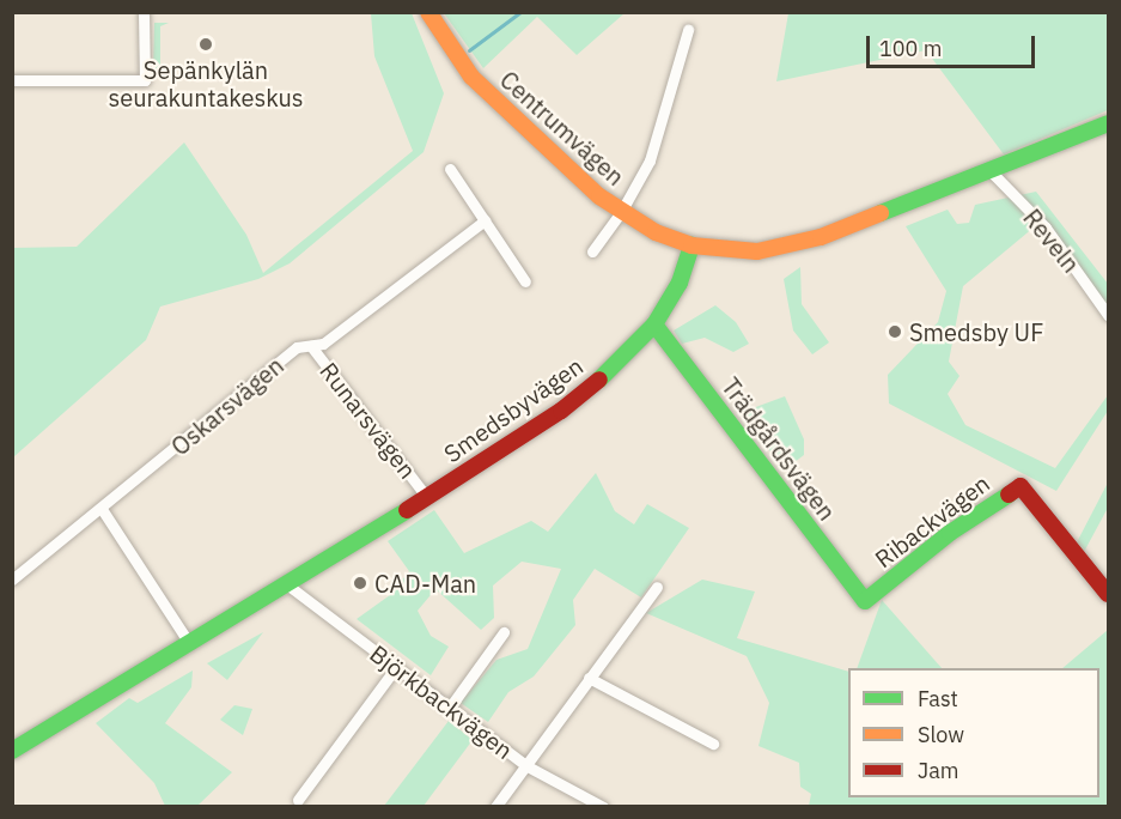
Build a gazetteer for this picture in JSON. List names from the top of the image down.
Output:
{
  "streets": {
    "main road": [
      "Centrumvägen",
      "Smedsbyvägen",
      "Trädgårdsvägen",
      "Ribackvägen"
    ],
    "street": [
      "Reveln",
      "Oskarsvägen",
      "Runarsvägen",
      "Björkbackvägen"
    ]
  },
  "crossings": [
    ["Centrumvägen", "Smedsbyvägen"],
    ["Oskarsvägen", "Runarsvägen"],
    ["Smedsbyvägen", "Runarsvägen"],
    ["Smedsbyvägen", "Trädgårdsvägen"],
    ["Smedsbyvägen", "Björkbackvägen"],
    ["Trädgårdsvägen", "Ribackvägen"]
  ],
  "places": ["Sepänkylän seurakuntakeskus", "Smedsby UF", "CAD-Man"],
  "legend": ["Fast", "Slow", "Jam"],
  "scale_bar": "100 m"
}
